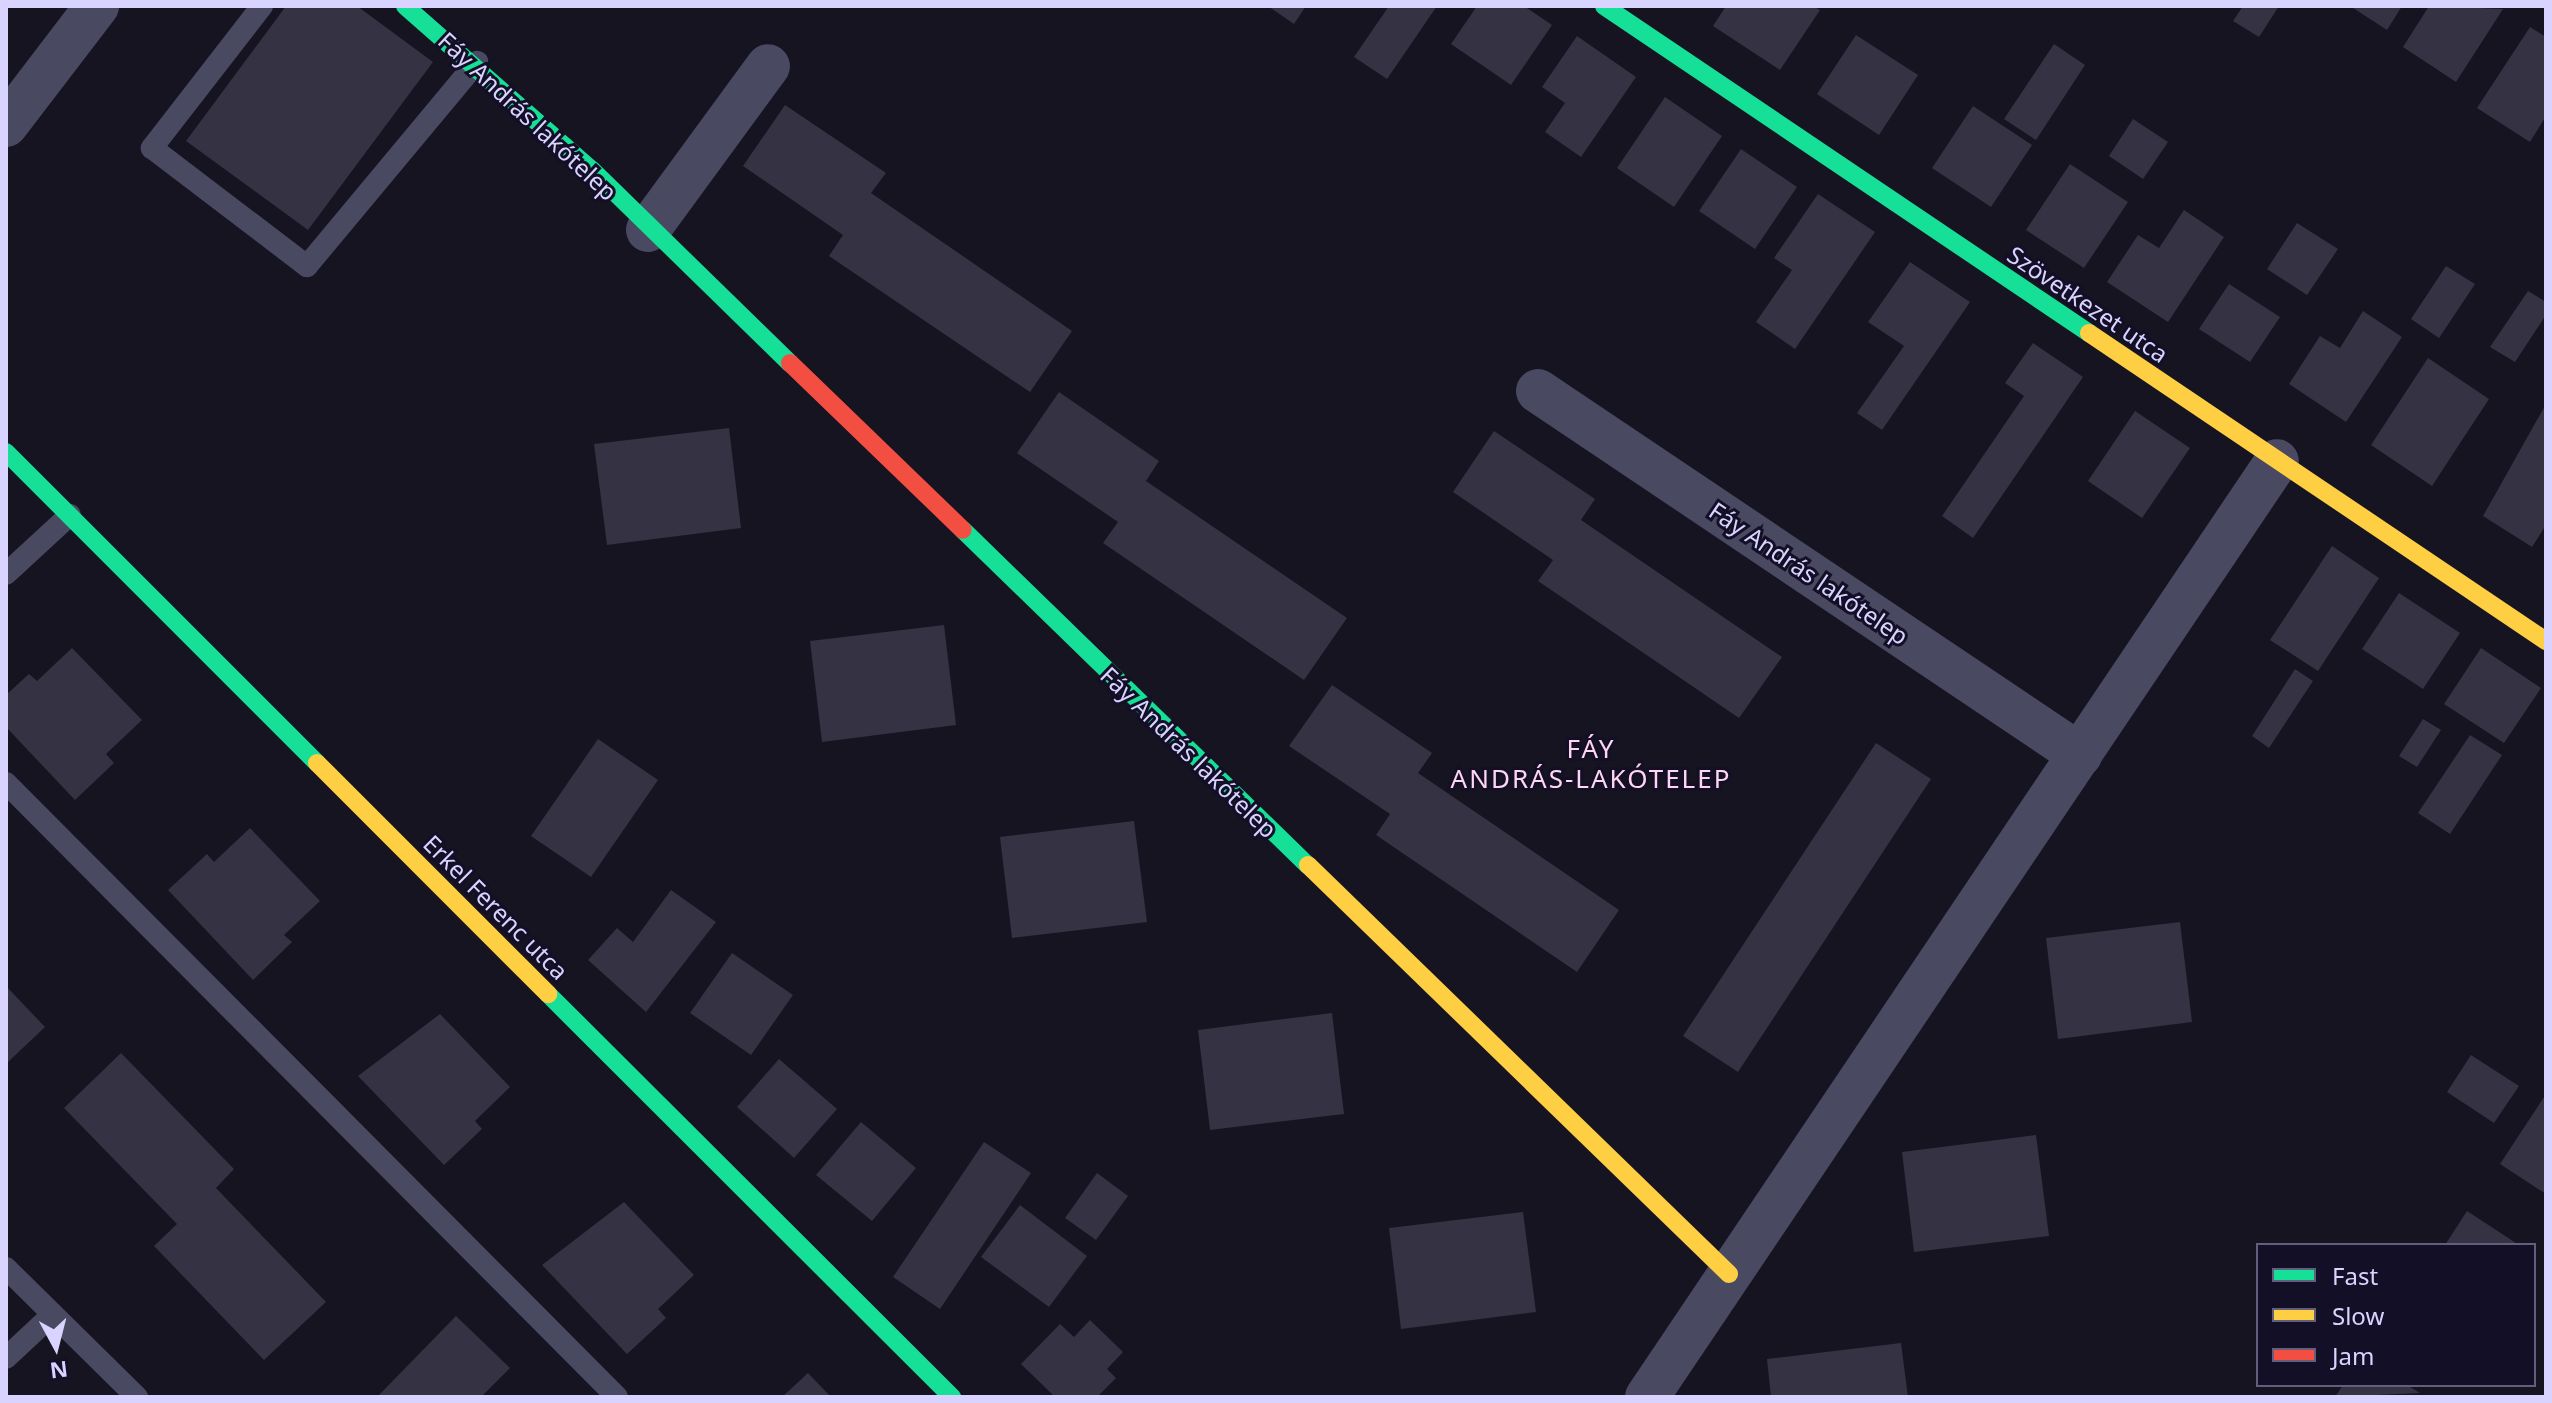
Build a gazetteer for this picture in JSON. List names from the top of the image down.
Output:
{
  "streets": {
    "street": ["Fáy András lakótelep", "Szövetkezet utca", "Erkel Ferenc utca"]
  },
  "districts": ["FÁY ANDRÁS-LAKÓTELEP"],
  "legend": ["Fast", "Slow", "Jam"],
  "north": "bottom"
}
